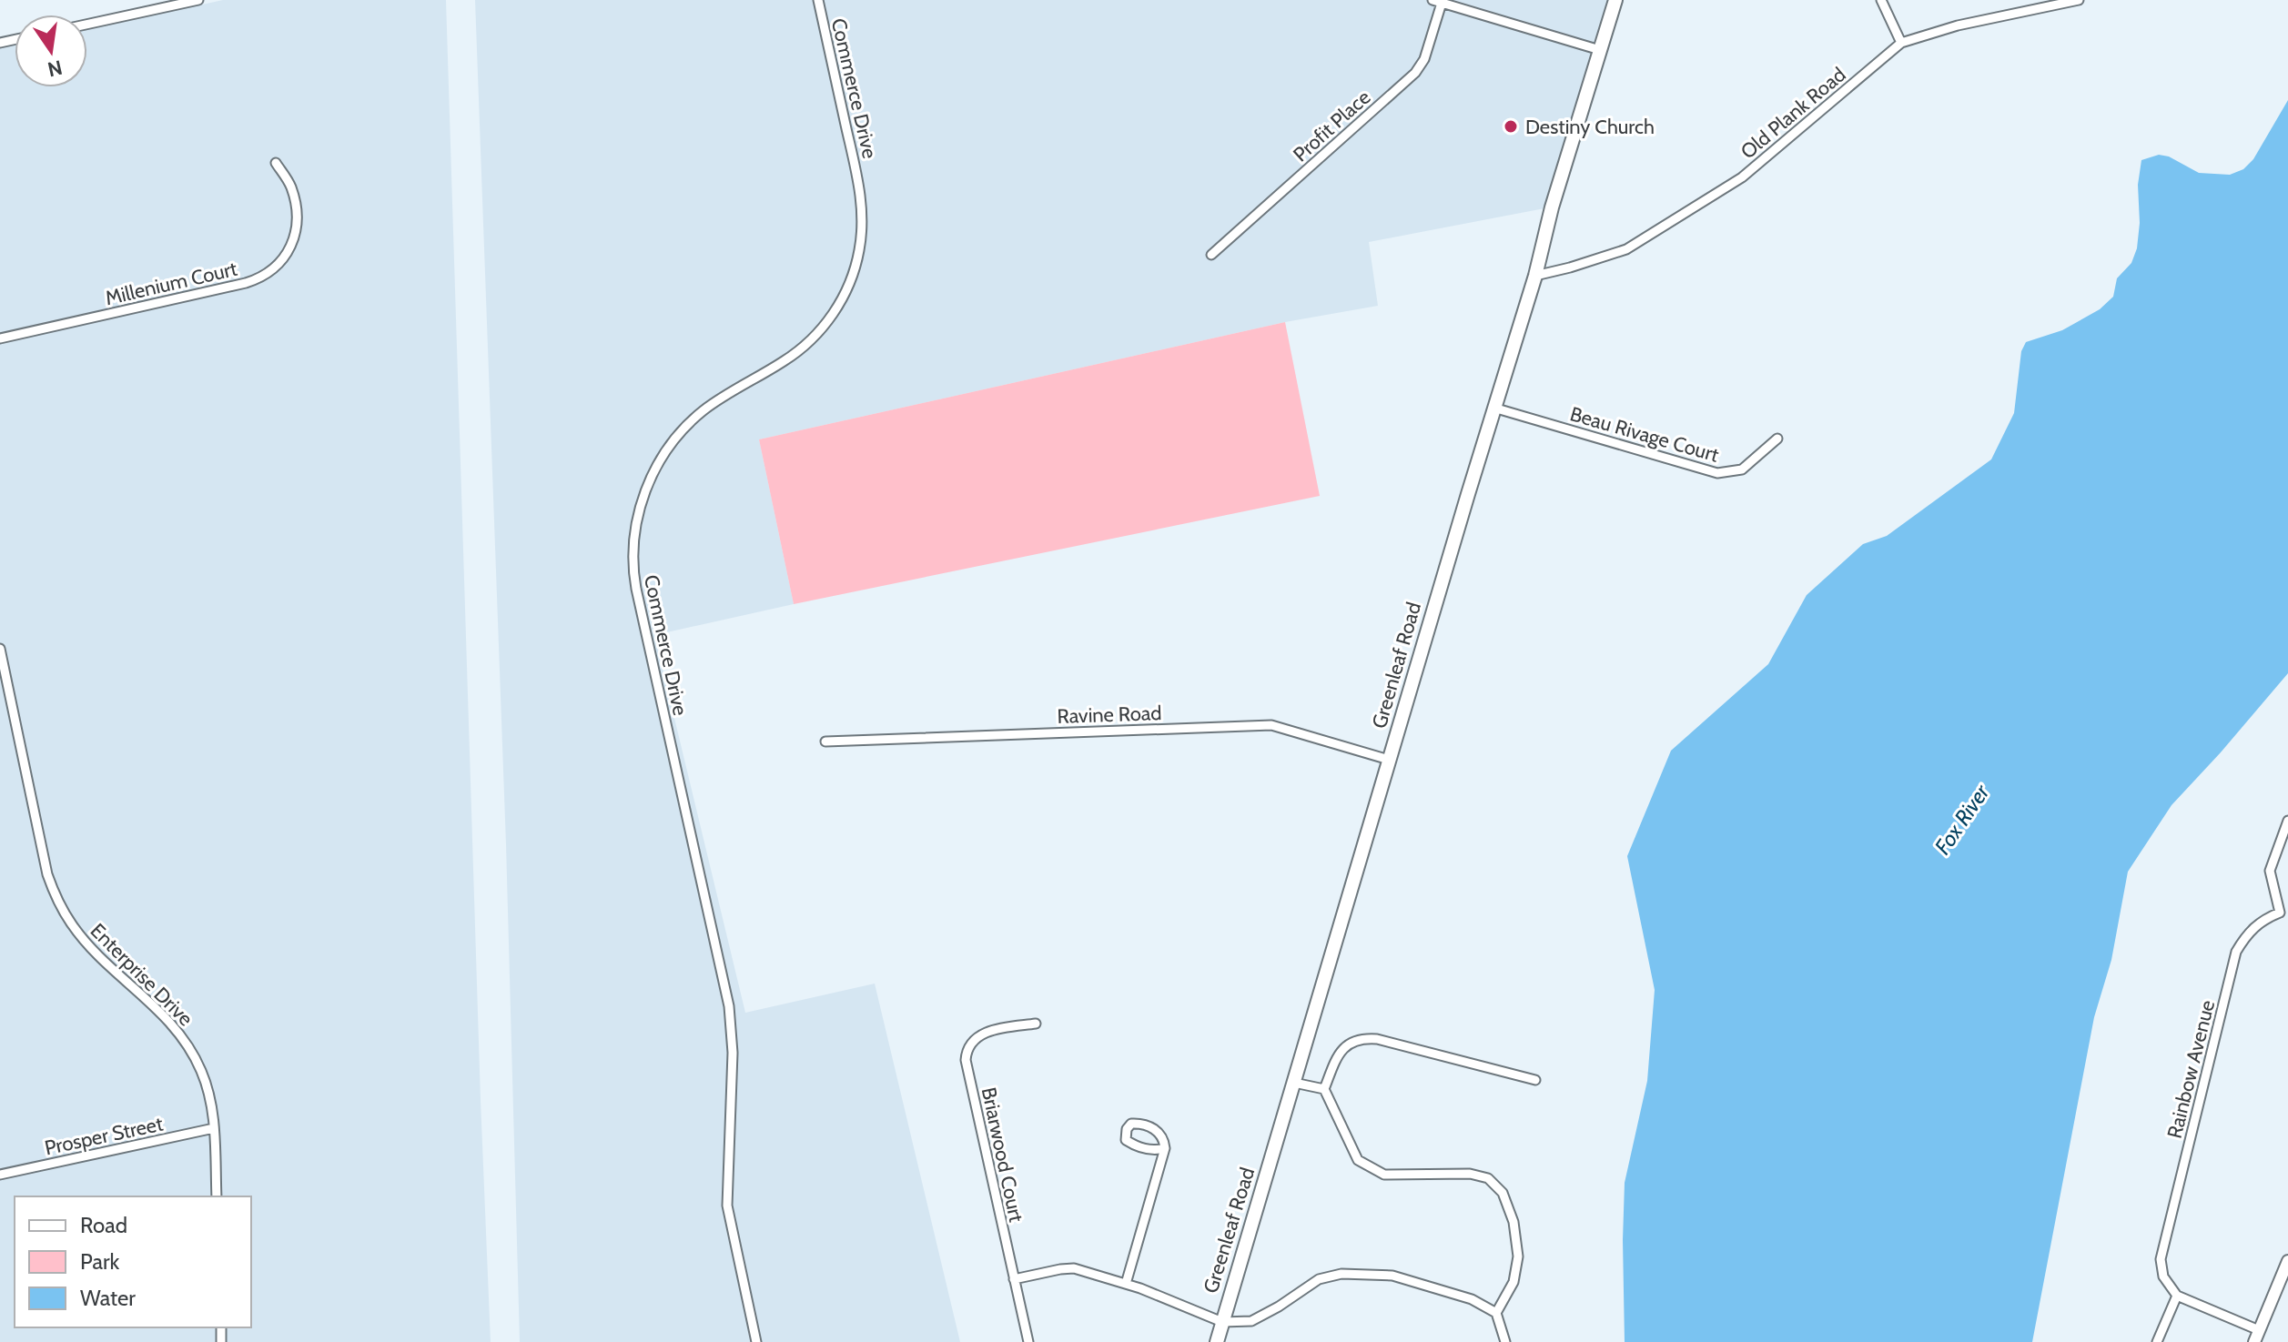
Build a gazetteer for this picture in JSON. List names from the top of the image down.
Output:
{
  "streets": {
    "main road": ["Greenleaf Road"],
    "street": [
      "Commerce Drive",
      "Old Plank Road",
      "Profit Place",
      "Millenium Court",
      "Beau Rivage Court",
      "Ravine Road",
      "Enterprise Drive",
      "Rainbow Avenue",
      "Prosper Street",
      "Briarwood Court"
    ]
  },
  "crossings": [
    ["Old Plank Road", "Greenleaf Road"],
    ["Beau Rivage Court", "Greenleaf Road"],
    ["Greenleaf Road", "Ravine Road"],
    ["Enterprise Drive", "Prosper Street"]
  ],
  "water": ["Fox River"],
  "places": ["Destiny Church"],
  "legend": ["Road", "Park", "Water"],
  "north": "bottom"
}
